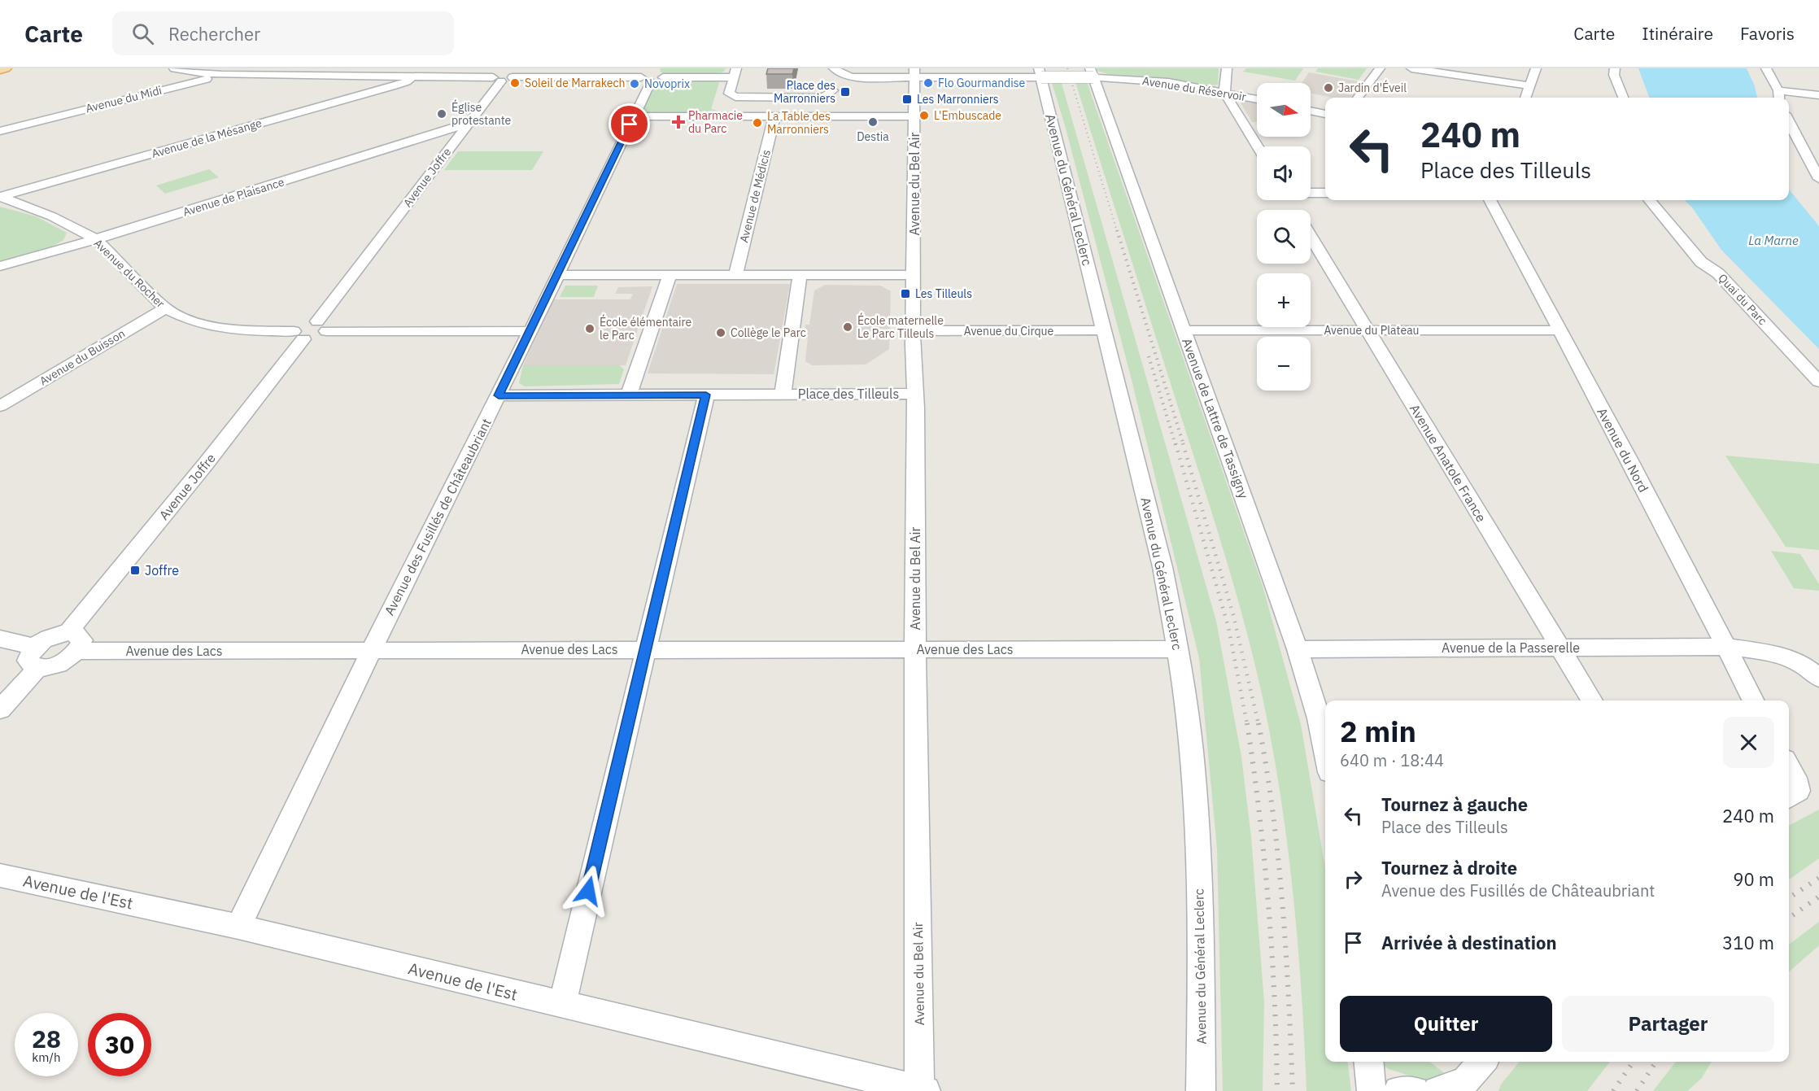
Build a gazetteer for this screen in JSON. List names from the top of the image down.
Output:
{
  "streets": {
    "street": [
      "Avenue du Réservoir",
      "Avenue du Midi",
      "Avenue de la Mésange",
      "Avenue Joffre",
      "Avenue du Bel Air",
      "Avenue du Général Leclerc",
      "Avenue de Médicis",
      "Avenue de Plaisance",
      "Avenue du Rocher",
      "Quai du Parc",
      "Avenue du Plateau",
      "Avenue du Cirque",
      "Avenue du Buisson",
      "Place des Tilleuls",
      "Avenue de Lattre de Tassigny",
      "Avenue du Nord",
      "Avenue Anatole France",
      "Avenue des Fusillés de Châteaubriant",
      "Avenue de la Passerelle",
      "Avenue des Lacs",
      "Avenue de l'Est"
    ]
  },
  "crossings": [
    ["Avenue du Réservoir", "Avenue du Bel Air"],
    ["Avenue du Réservoir", "Avenue du Général Leclerc"],
    ["Avenue du Réservoir", "Avenue de Lattre de Tassigny"],
    ["Avenue de la Mésange", "Avenue du Rocher"],
    ["Avenue Joffre", "Avenue de Plaisance"],
    ["Avenue Joffre", "Avenue du Rocher"],
    ["Avenue du Bel Air", "Avenue du Cirque"],
    ["Avenue du Bel Air", "Place des Tilleuls"],
    ["Avenue du Bel Air", "Avenue des Lacs"],
    ["Avenue du Bel Air", "Avenue de l'Est"],
    ["Avenue du Général Leclerc", "Avenue du Cirque"],
    ["Avenue du Général Leclerc", "Avenue des Lacs"],
    ["Avenue de Plaisance", "Avenue du Rocher"],
    ["Avenue du Rocher", "Avenue du Buisson"],
    ["Avenue du Plateau", "Avenue de Lattre de Tassigny"],
    ["Avenue du Plateau", "Avenue du Nord"],
    ["Avenue du Plateau", "Avenue Anatole France"],
    ["Place des Tilleuls", "Avenue des Fusillés de Châteaubriant"],
    ["Avenue de Lattre de Tassigny", "Avenue de la Passerelle"],
    ["Avenue du Nord", "Avenue de la Passerelle"],
    ["Avenue Anatole France", "Avenue de la Passerelle"],
    ["Avenue des Fusillés de Châteaubriant", "Avenue des Lacs"],
    ["Avenue des Fusillés de Châteaubriant", "Avenue de l'Est"]
  ],
  "water": ["La Marne"],
  "places": {
    "other": [
      "Soleil de Marrakech",
      "Flo Gourmandise",
      "Novoprix",
      "Jardin d'Éveil",
      "Église protestante",
      "L'Embuscade",
      "Destia",
      "La Table des Marronniers",
      "École maternelle Le Parc Tilleuls",
      "École élémentaire le Parc",
      "Collège le Parc"
    ],
    "transit": [
      "Place des Marronniers",
      "Les Marronniers",
      "Les Tilleuls",
      "Joffre"
    ],
    "health": ["Pharmacie du Parc"]
  },
  "north": "right",
  "page": {
    "header": "Carte",
    "search": "Rechercher",
    "nav": ["Carte", "Itinéraire", "Favoris"],
    "map_buttons": ["+", "−"],
    "turn": ["240 m", "Place des Tilleuls"],
    "heading": ["2 min", "640 m · 18:44"],
    "list": [
      {
        "name": "Tournez à gauche",
        "note": "Place des Tilleuls",
        "value": "240 m"
      },
      {
        "name": "Tournez à droite",
        "note": "Avenue des Fusillés de Châteaubriant",
        "value": "90 m"
      },
      {
        "name": "Arrivée à destination",
        "value": "310 m"
      }
    ],
    "buttons": ["Quitter", "Partager"],
    "speed": "28 km/h",
    "limit": "30"
  }
}
